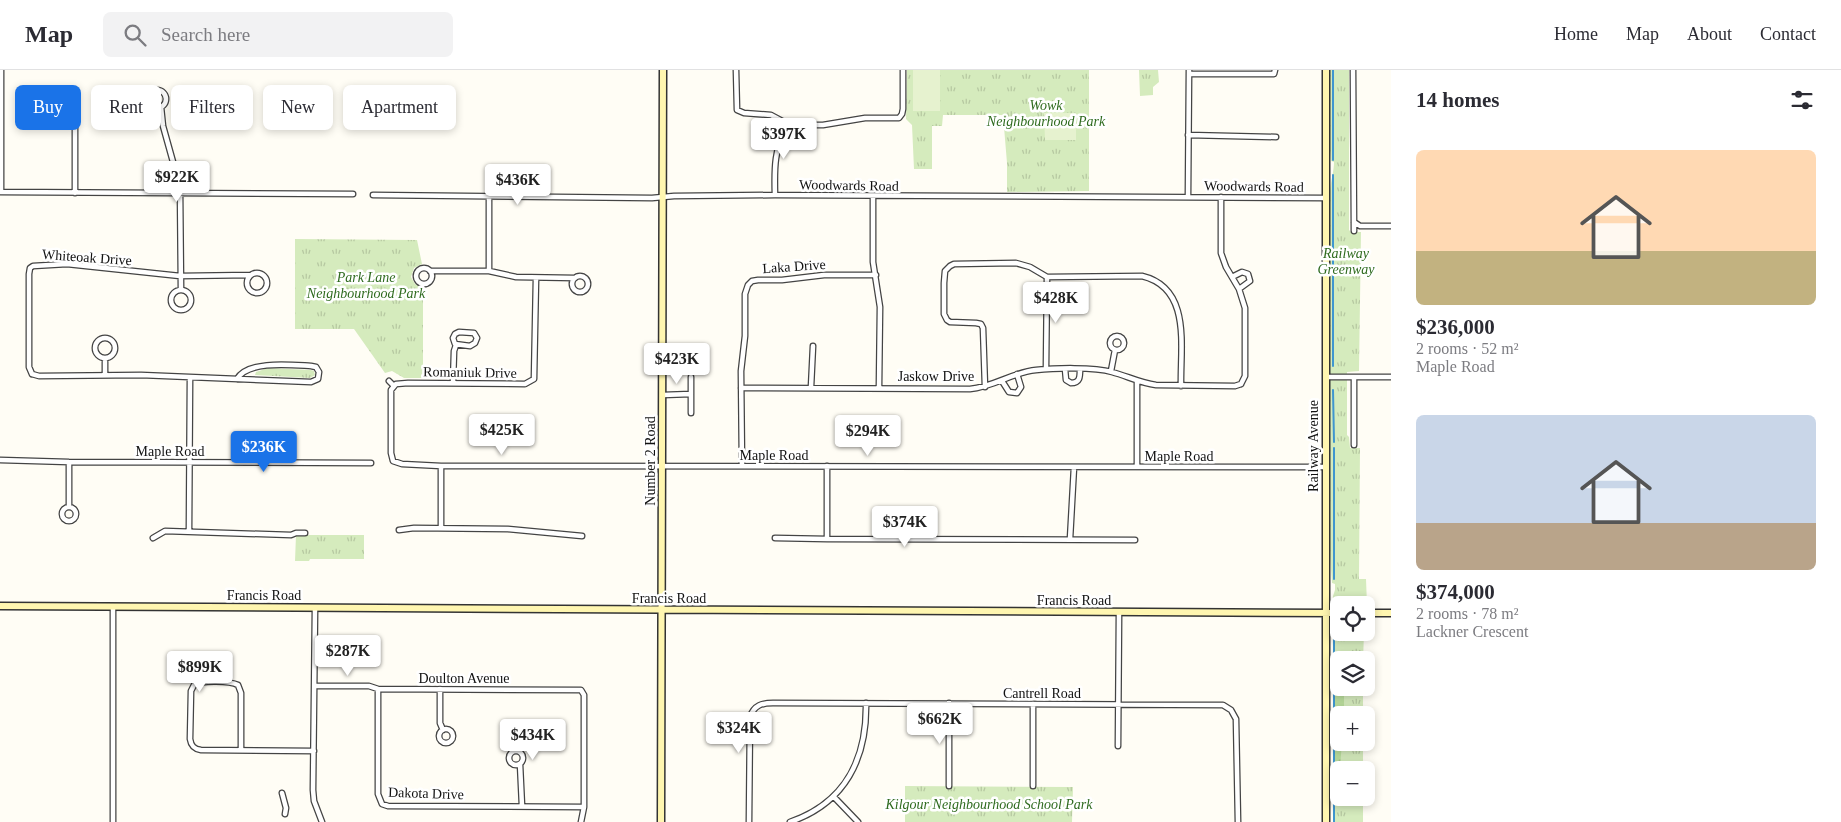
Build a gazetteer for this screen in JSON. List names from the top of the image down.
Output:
{
  "streets": {
    "main road": ["Railway Avenue", "Number 2 Road", "Francis Road"],
    "street": [
      "Woodwards Road",
      "Whiteoak Drive",
      "Laka Drive",
      "Romaniuk Drive",
      "Jaskow Drive",
      "Maple Road",
      "Doulton Avenue",
      "Cantrell Road",
      "Dakota Drive"
    ]
  },
  "crossings": [
    ["Woodwards Road", "Railway Avenue"],
    ["Woodwards Road", "Number 2 Road"],
    ["Laka Drive", "Jaskow Drive"],
    ["Laka Drive", "Maple Road"],
    ["Romaniuk Drive", "Maple Road"],
    ["Railway Avenue", "Maple Road"],
    ["Railway Avenue", "Francis Road"],
    ["Maple Road", "Number 2 Road"],
    ["Number 2 Road", "Francis Road"],
    ["Doulton Avenue", "Dakota Drive"]
  ],
  "parks": [
    "Wowk Neighbourhood Park",
    "Railway Greenway",
    "Park Lane Neighbourhood Park",
    "Kilgour Neighbourhood School Park"
  ],
  "page": {
    "header": "Map",
    "search": "Search here",
    "nav": [
      "Home",
      "Map",
      "About",
      "Contact"
    ],
    "heading": "14 homes",
    "chip": [
      "Buy",
      "Rent",
      "Filters",
      "New",
      "Apartment"
    ],
    "price": [
      "$397K",
      "$922K",
      "$436K",
      "$428K",
      "$423K",
      "$425K",
      "$294K",
      "$236K",
      "$374K",
      "$287K",
      "$899K",
      "$662K",
      "$324K",
      "$434K"
    ],
    "list": [
      {
        "name": "$236,000",
        "note": "2 rooms · 52 m² · Maple Road"
      },
      {
        "name": "$374,000",
        "note": "2 rooms · 78 m² · Lackner Crescent"
      }
    ],
    "map_buttons": ["+", "−"]
  }
}
